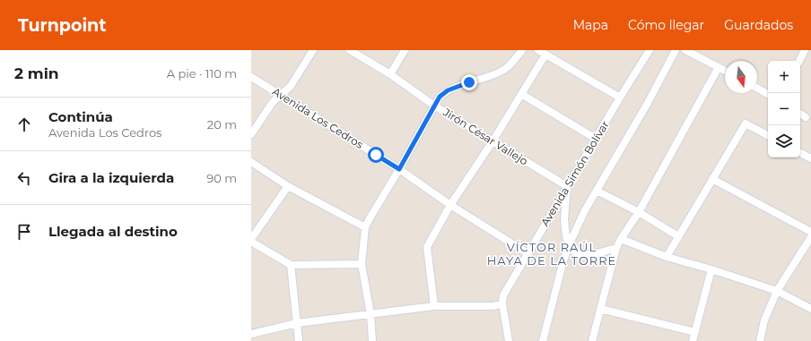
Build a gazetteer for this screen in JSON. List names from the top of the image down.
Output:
{
  "streets": {
    "street": ["Avenida Los Cedros", "Jirón César Vallejo", "Avenida Simón Bolívar"]
  },
  "crossings": [
    ["Avenida Los Cedros", "Avenida Simón Bolívar"],
    ["Jirón César Vallejo", "Avenida Simón Bolívar"]
  ],
  "districts": ["VÍCTOR RAÚL HAYA DE LA TORRE"],
  "north": "bottom",
  "page": {
    "header": "Turnpoint",
    "nav": ["Mapa", "Cómo llegar", "Guardados"],
    "heading": ["2 min", "A pie · 110 m"],
    "map_buttons": ["+", "−"],
    "list": [
      ["Continúa", "Avenida Los Cedros", "20 m"],
      ["Gira a la izquierda", "90 m"],
      "Llegada al destino"
    ]
  }
}
